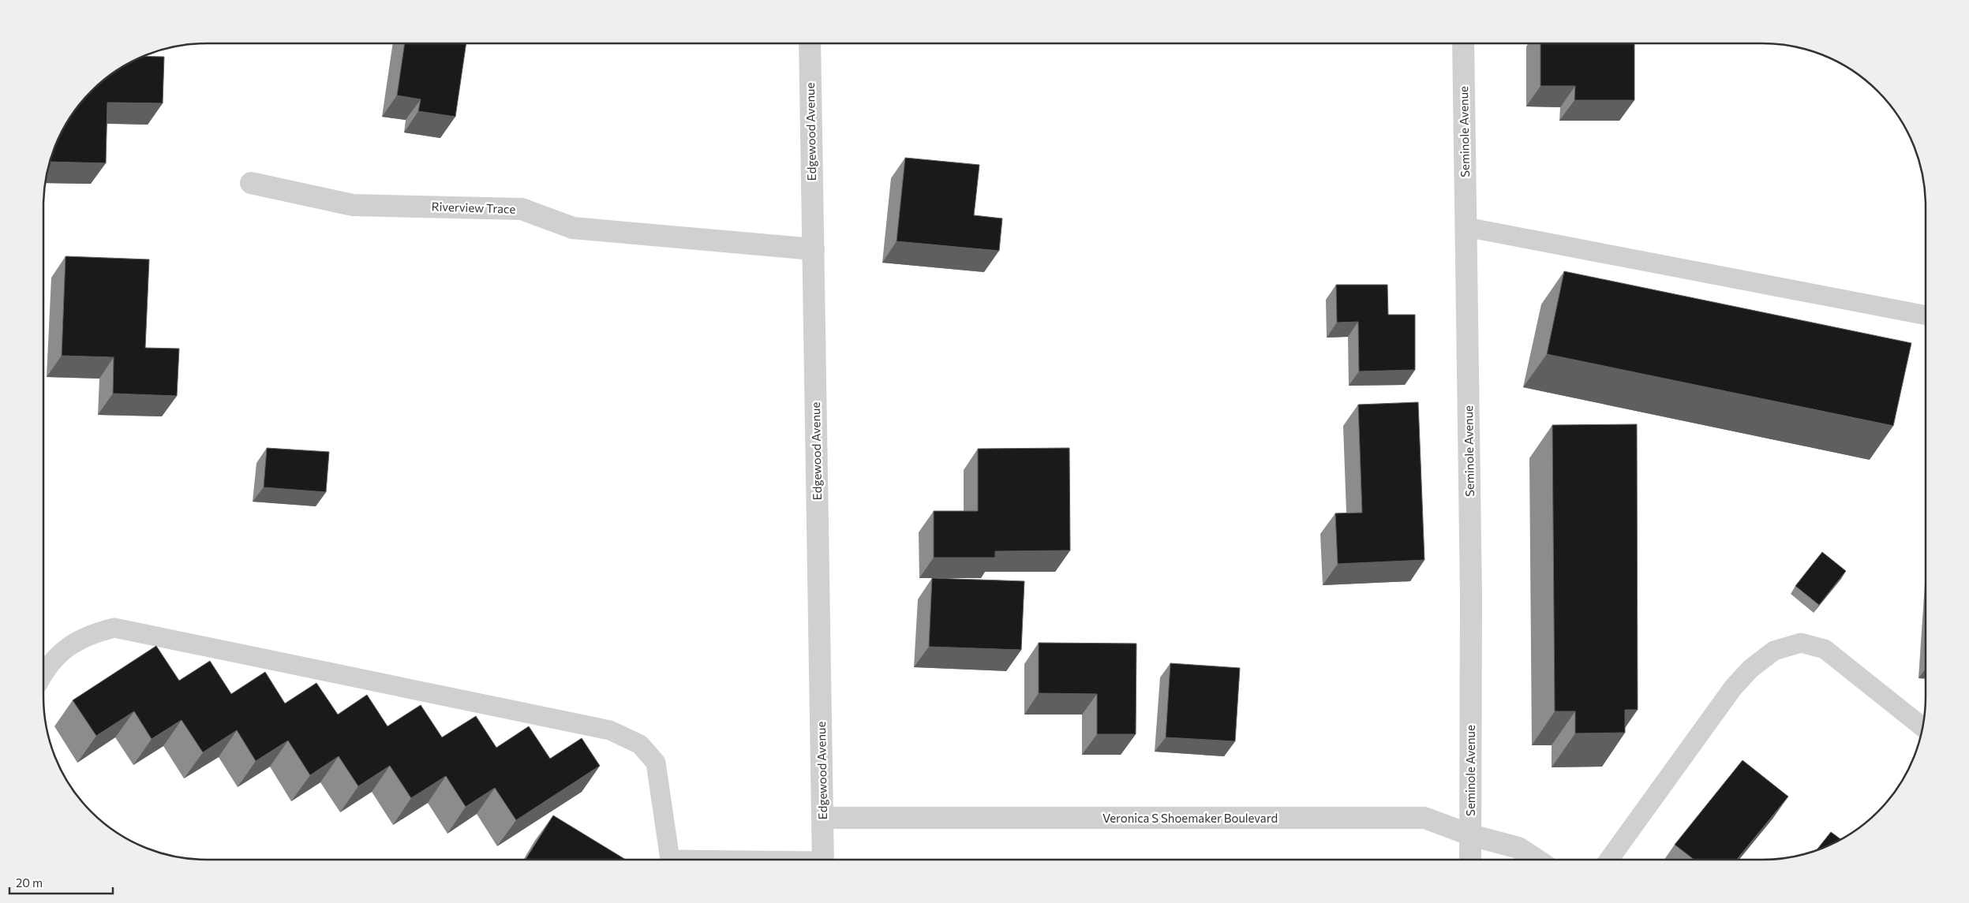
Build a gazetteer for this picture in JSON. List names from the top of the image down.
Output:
{
  "streets": {
    "street": [
      "Edgewood Avenue",
      "Seminole Avenue",
      "Riverview Trace",
      "Veronica S Shoemaker Boulevard"
    ]
  },
  "crossings": [
    ["Edgewood Avenue", "Riverview Trace"],
    ["Edgewood Avenue", "Veronica S Shoemaker Boulevard"],
    ["Seminole Avenue", "Veronica S Shoemaker Boulevard"]
  ],
  "scale_bar": "20 m"
}
